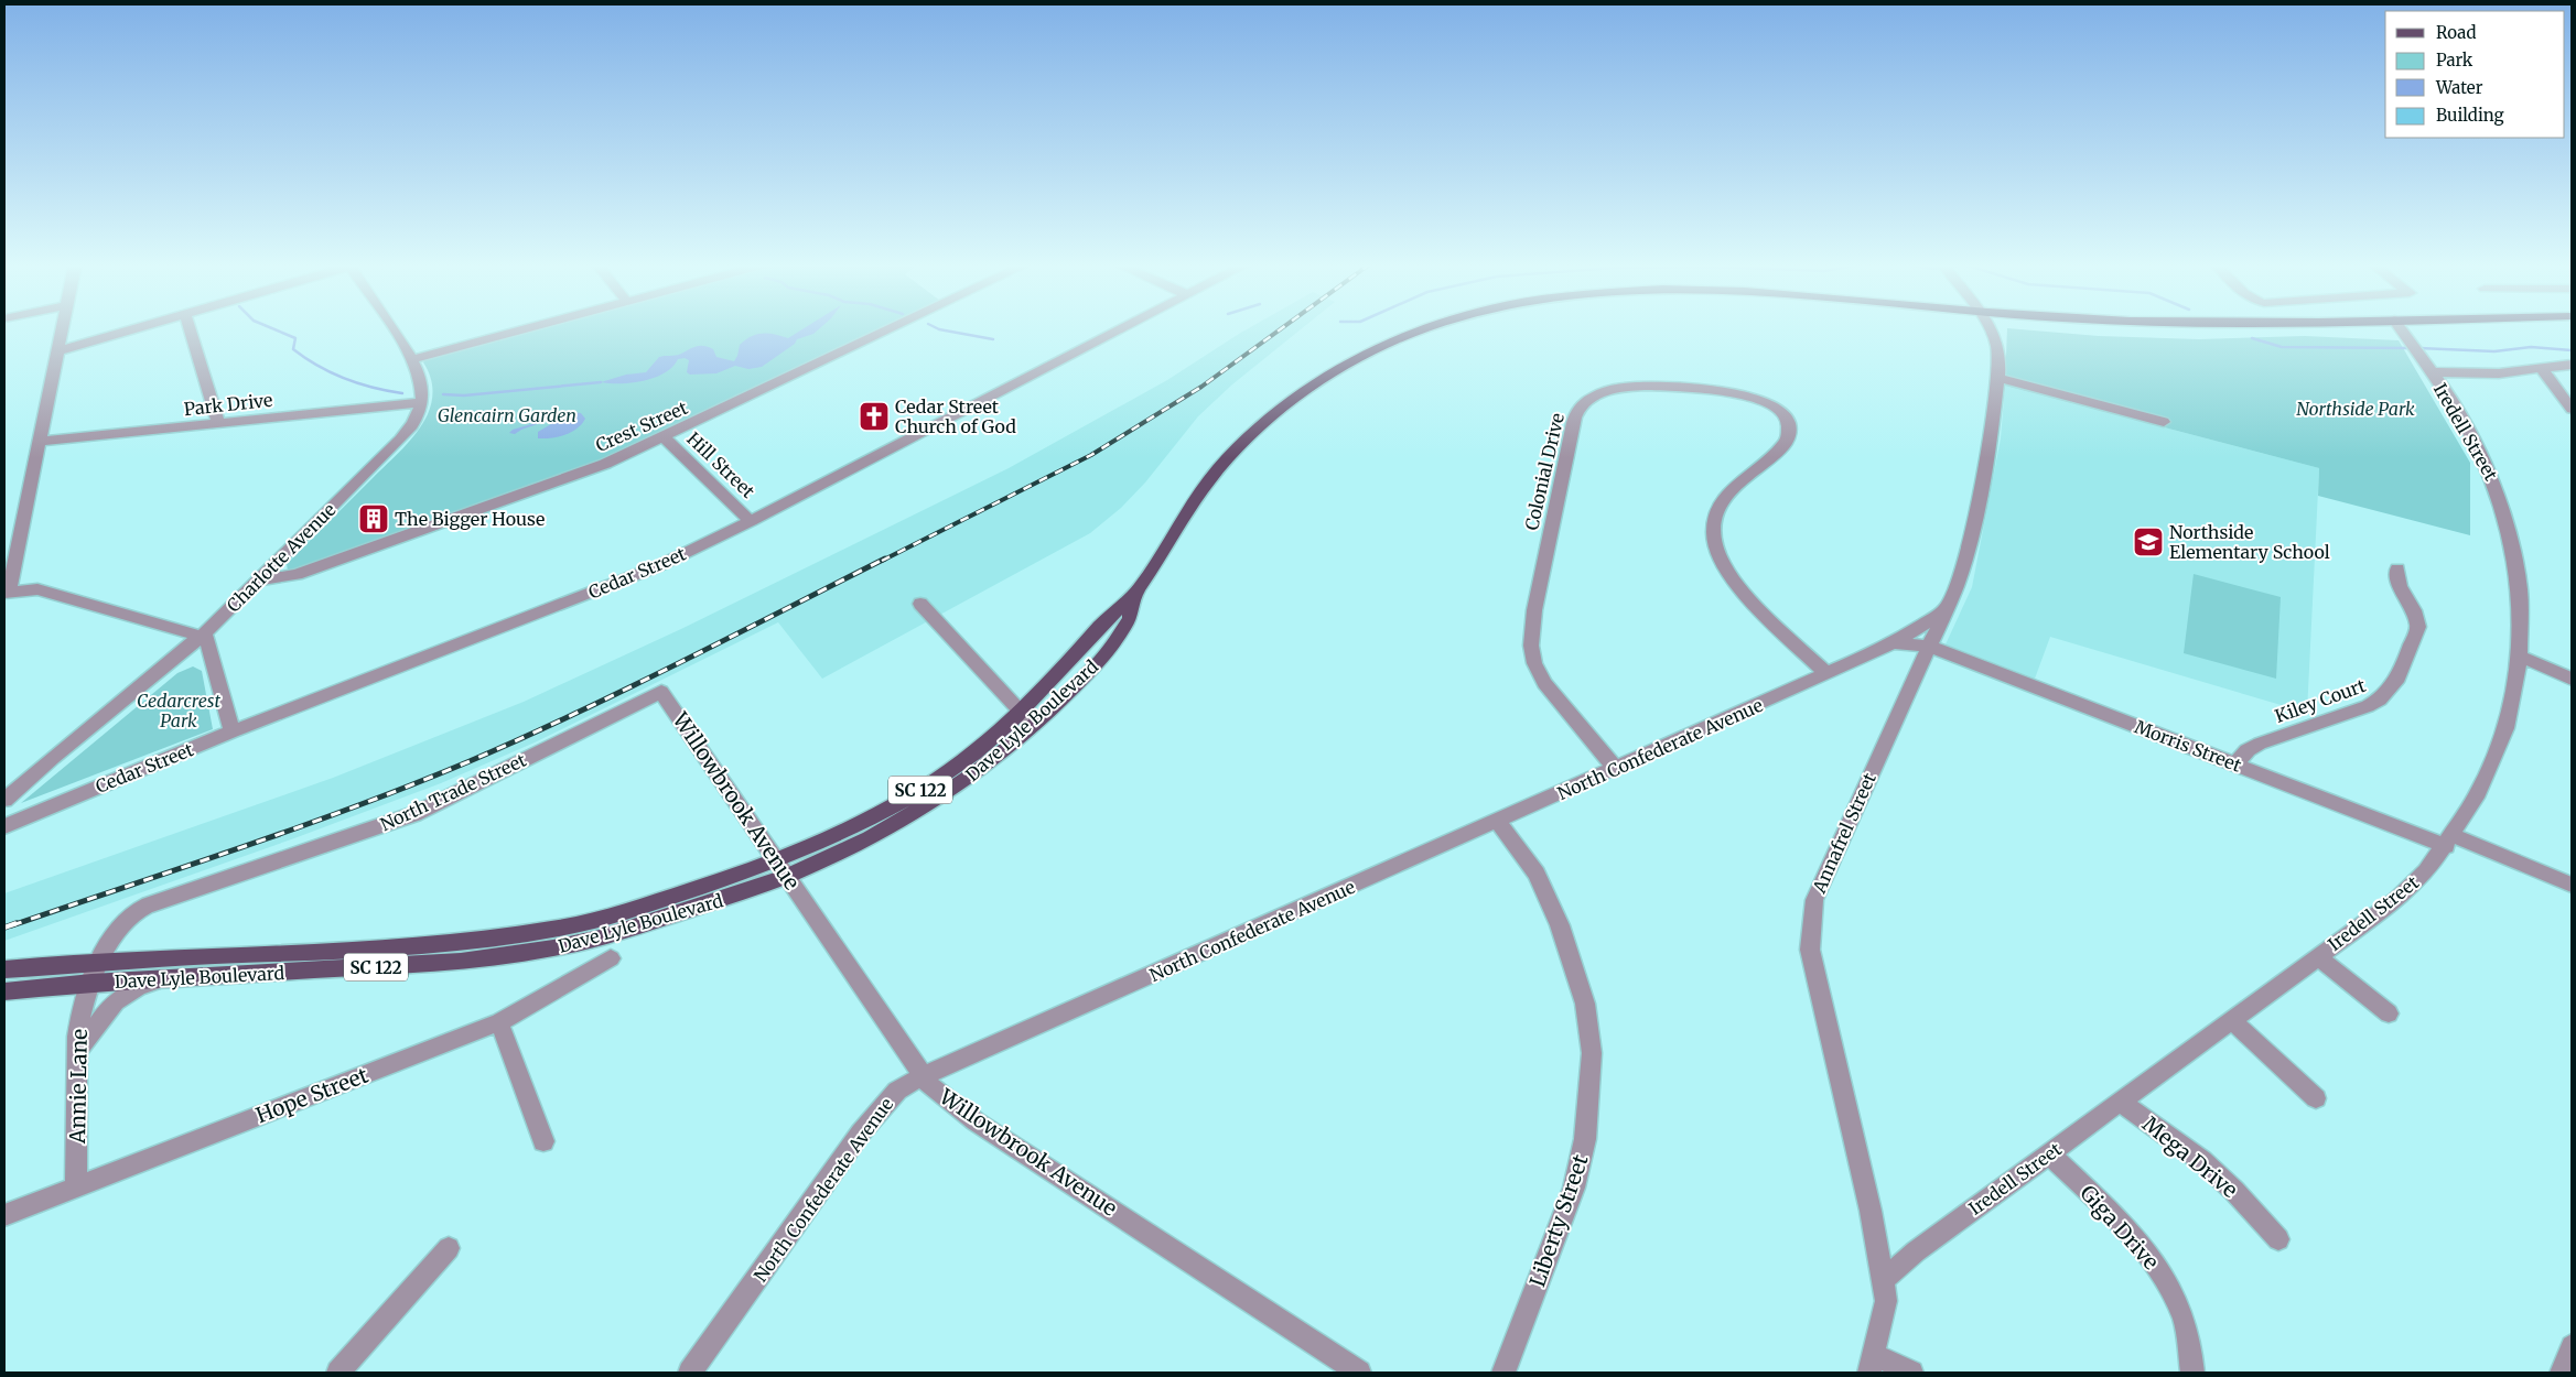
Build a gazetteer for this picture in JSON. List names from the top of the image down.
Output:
{
  "streets": {
    "main road": ["Dave Lyle Boulevard", "SC 122"],
    "street": [
      "Park Drive",
      "Crest Street",
      "Iredell Street",
      "Hill Street",
      "Colonial Drive",
      "Charlotte Avenue",
      "Cedar Street",
      "Kiley Court",
      "Morris Street",
      "North Confederate Avenue",
      "North Trade Street",
      "Willowbrook Avenue",
      "Annafrel Street",
      "Annie Lane",
      "Hope Street",
      "Mega Drive",
      "Liberty Street",
      "Giga Drive"
    ]
  },
  "crossings": [
    ["Park Drive", "Charlotte Avenue"],
    ["Crest Street", "Hill Street"],
    ["Crest Street", "Charlotte Avenue"],
    ["Iredell Street", "Morris Street"],
    ["Iredell Street", "Annafrel Street"],
    ["Iredell Street", "Mega Drive"],
    ["Iredell Street", "Giga Drive"],
    ["Hill Street", "Cedar Street"],
    ["Colonial Drive", "North Confederate Avenue"],
    ["Kiley Court", "Morris Street"],
    ["Dave Lyle Boulevard", "Willowbrook Avenue"],
    ["Dave Lyle Boulevard", "Annie Lane"],
    ["Morris Street", "Annafrel Street"],
    ["North Confederate Avenue", "Willowbrook Avenue"],
    ["North Confederate Avenue", "Annafrel Street"],
    ["North Confederate Avenue", "Liberty Street"],
    ["North Trade Street", "Willowbrook Avenue"],
    ["North Trade Street", "Annie Lane"],
    ["Annie Lane", "Hope Street"]
  ],
  "parks": ["Northside Park", "Glencairn Garden", "Cedarcrest Park"],
  "places": {
    "church": ["Cedar Street Church of God"],
    "building": ["The Bigger House"],
    "school or university": ["Northside Elementary School"]
  },
  "legend": [
    "Road",
    "Park",
    "Water",
    "Building"
  ]
}
